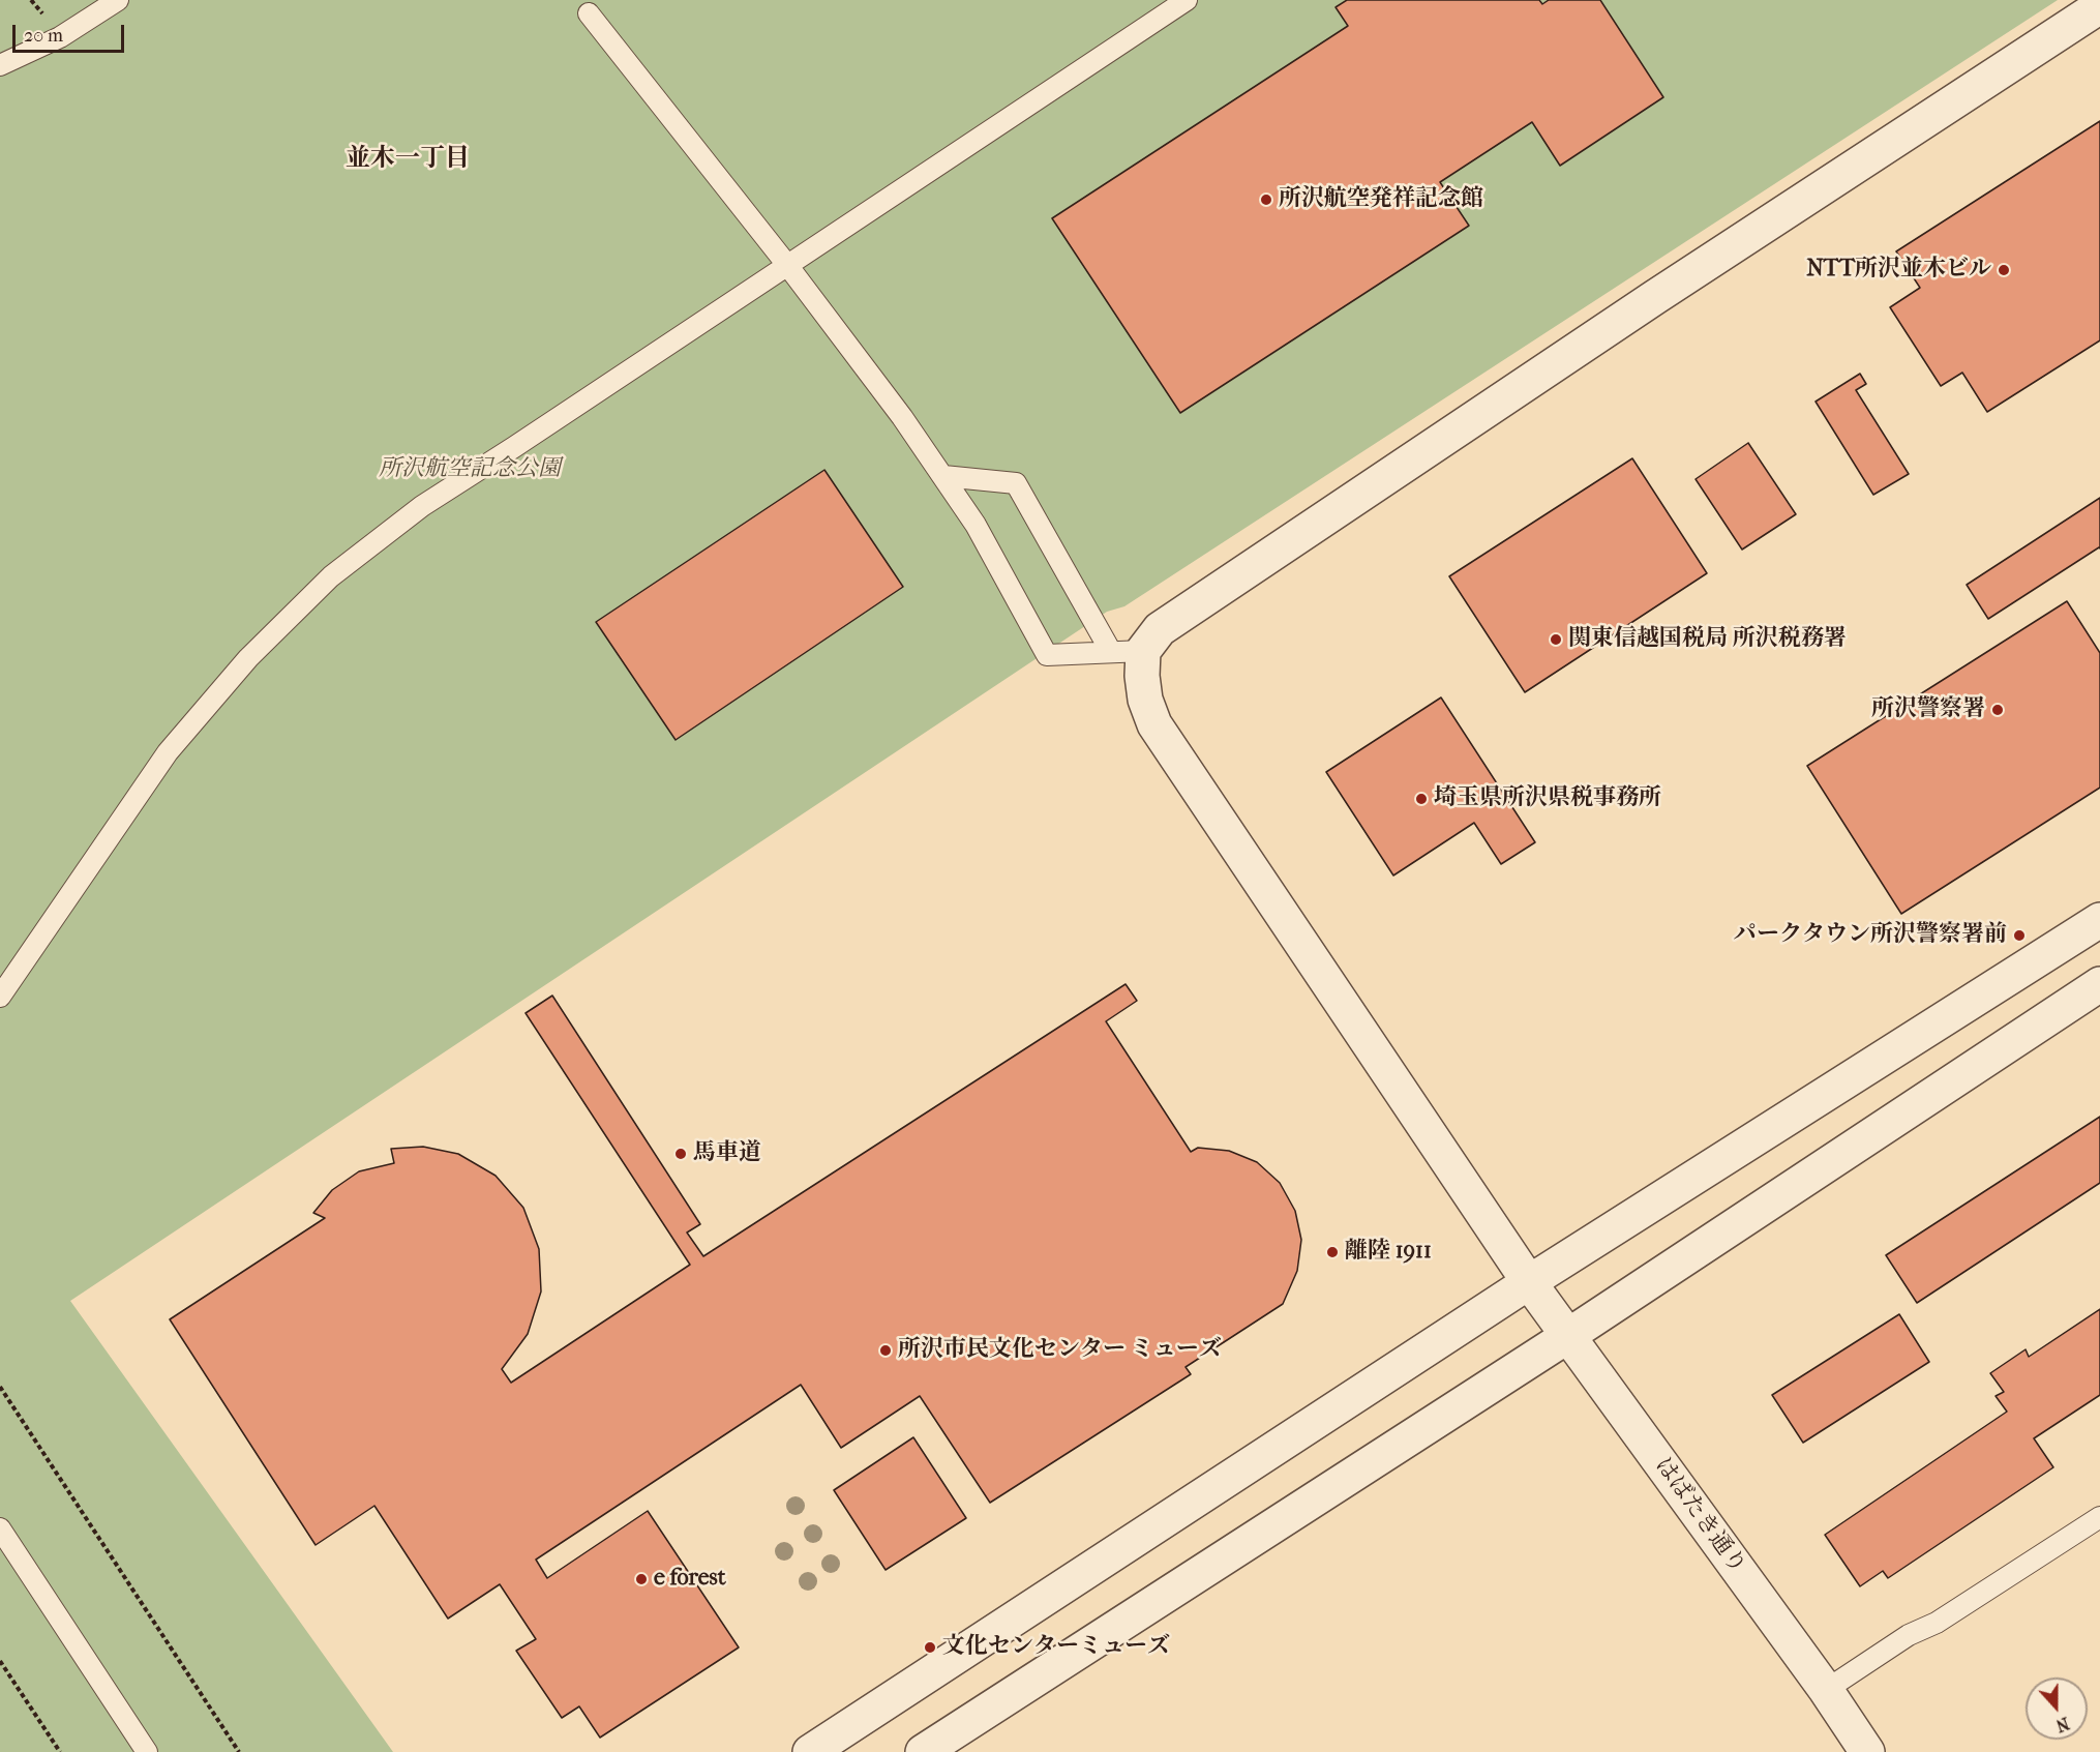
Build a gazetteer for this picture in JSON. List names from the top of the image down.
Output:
{
  "streets": {
    "street": ["はばたき通り"]
  },
  "districts": ["並木一丁目"],
  "parks": ["所沢航空記念公園"],
  "places": [
    "所沢航空発祥記念館",
    "NTT所沢並木ビル",
    "関東信越国税局 所沢税務署",
    "所沢警察署",
    "埼玉県所沢県税事務所",
    "パークタウン所沢警察署前",
    "馬車道",
    "離陸 1911",
    "所沢市民文化センター ミューズ",
    "e forest",
    "文化センターミューズ"
  ],
  "scale_bar": "20 m",
  "north": "bottom"
}
